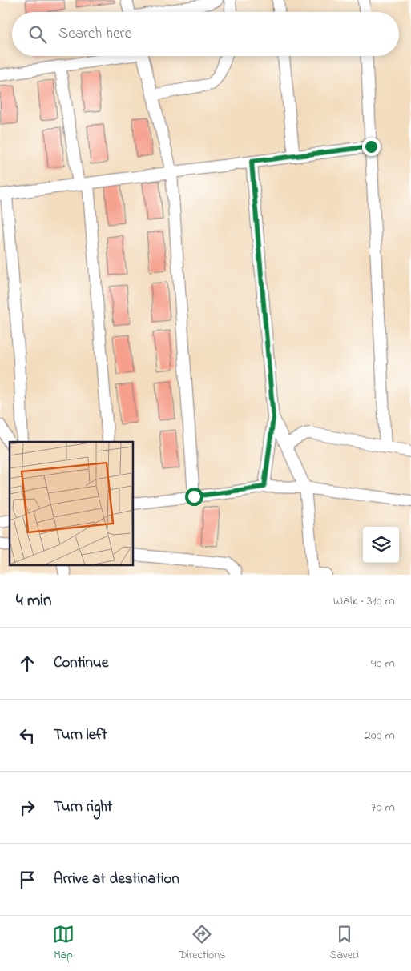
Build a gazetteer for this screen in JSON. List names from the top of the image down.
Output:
{
  "page": {
    "search": "Search here",
    "heading": ["4 min", "Walk · 310 m"],
    "list": [
      ["Continue", "40 m"],
      ["Turn left", "200 m"],
      ["Turn right", "70 m"],
      "Arrive at destination"
    ],
    "nav": ["Map", "Directions", "Saved"]
  }
}
